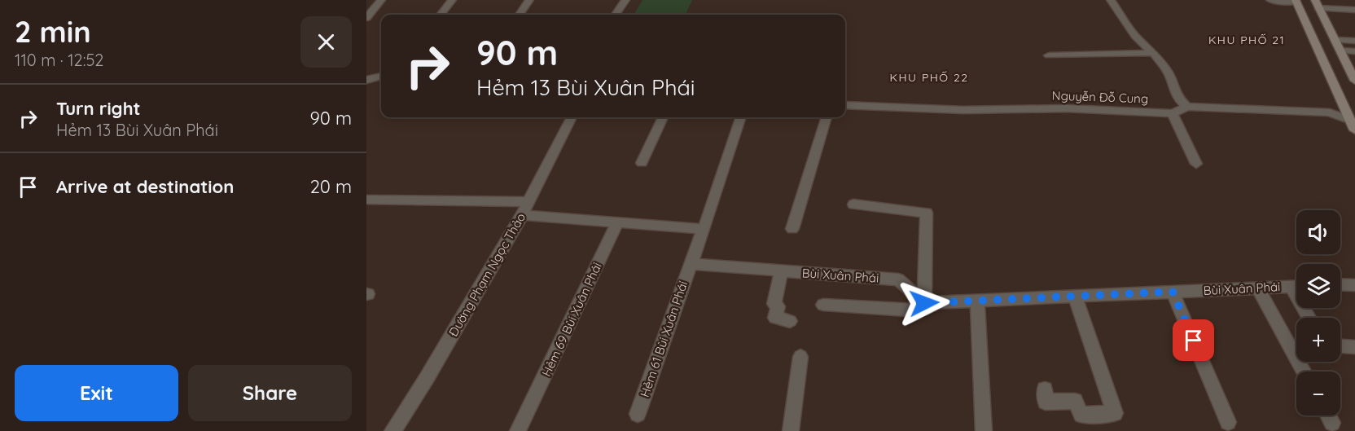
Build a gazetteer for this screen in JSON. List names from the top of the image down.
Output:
{
  "streets": {
    "street": [
      "Nguyễn Đỗ Cung",
      "Đường Phạm Ngọc Thảo",
      "Bùi Xuân Phái",
      "Hẻm 69 Bùi Xuân Phái",
      "Hẻm 61 Bùi Xuân Phái"
    ]
  },
  "crossings": [
    ["Bùi Xuân Phái", "Hẻm 61 Bùi Xuân Phái"]
  ],
  "districts": ["KHU PHỐ 21", "KHU PHỐ 22"],
  "page": {
    "heading": ["2 min", "110 m · 12:52"],
    "turn": ["90 m", "Hẻm 13 Bùi Xuân Phái"],
    "list": [
      {
        "name": "Turn right",
        "note": "Hẻm 13 Bùi Xuân Phái",
        "value": "90 m"
      },
      {
        "name": "Arrive at destination",
        "value": "20 m"
      }
    ],
    "map_buttons": ["+", "−"],
    "buttons": ["Exit", "Share"]
  }
}
